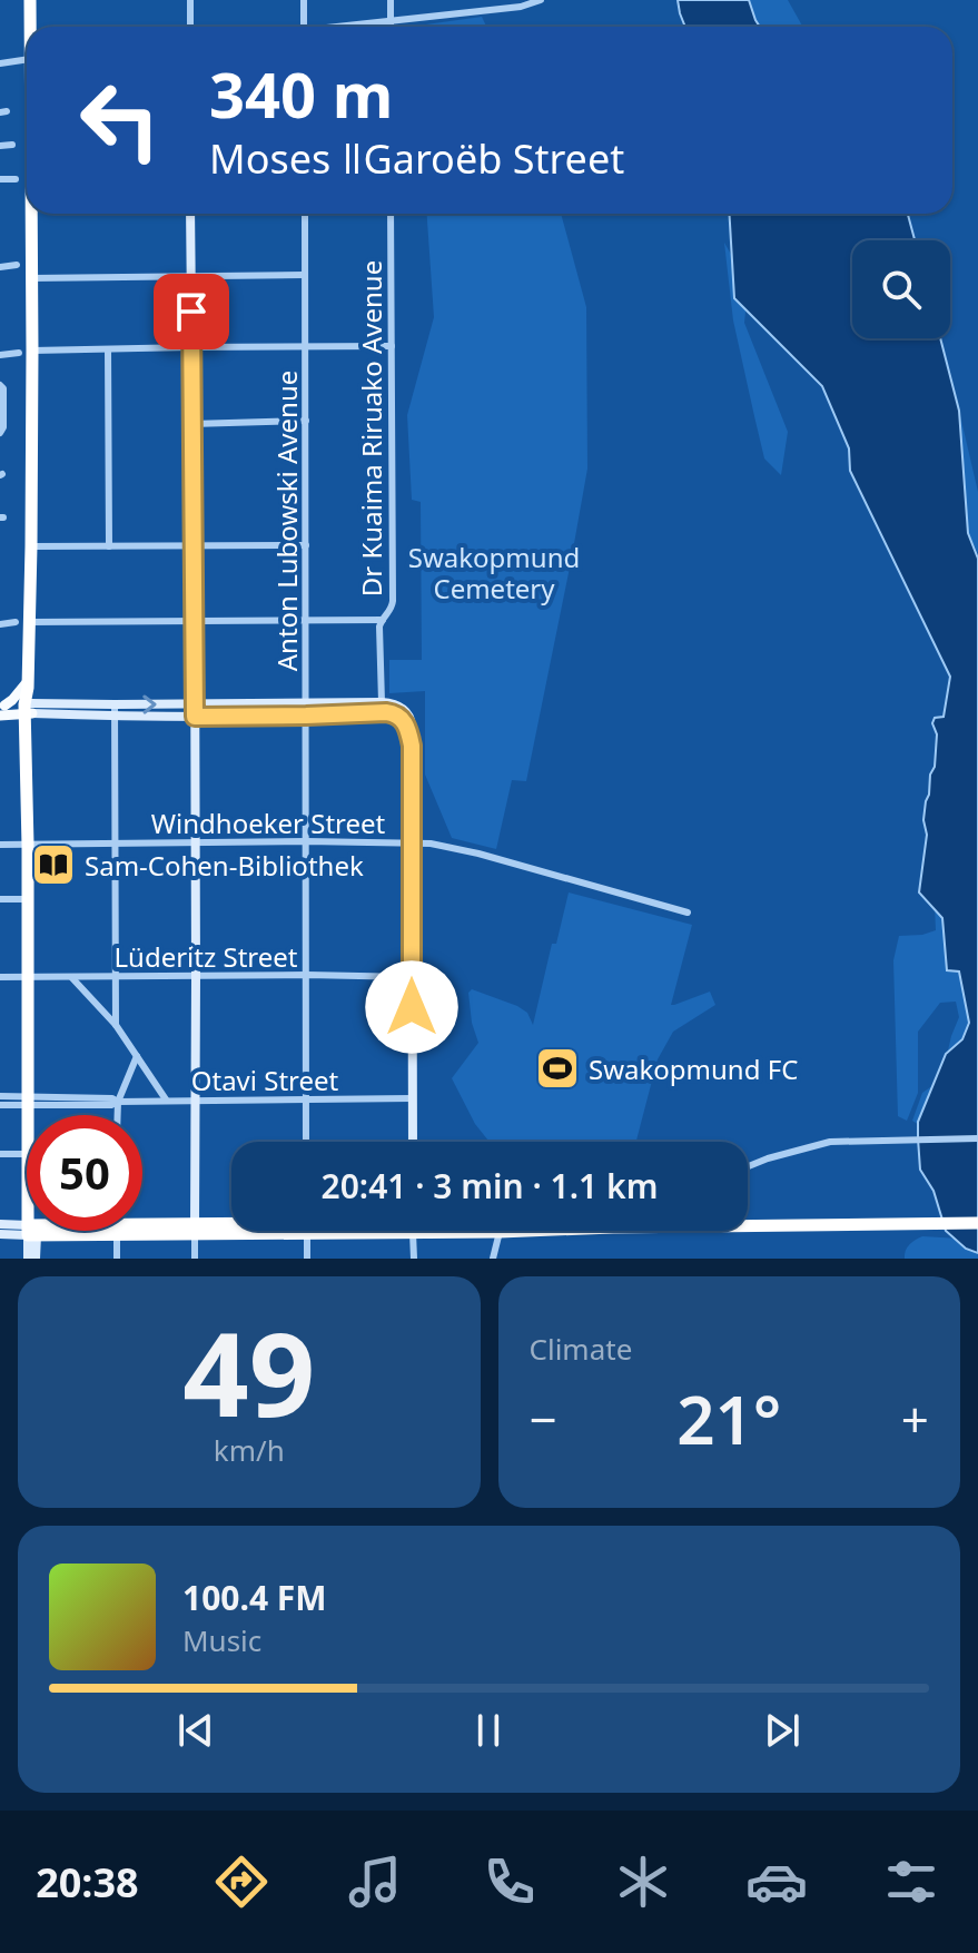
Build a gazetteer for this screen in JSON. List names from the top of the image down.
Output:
{
  "streets": {
    "street": [
      "Dr Kuaima Riruako Avenue",
      "Anton Lubowski Avenue",
      "Windhoeker Street",
      "Lüderitz Street",
      "Otavi Street"
    ]
  },
  "crossings": [
    ["Anton Lubowski Avenue", "Windhoeker Street"],
    ["Anton Lubowski Avenue", "Lüderitz Street"],
    ["Anton Lubowski Avenue", "Otavi Street"]
  ],
  "parks": ["Swakopmund Cemetery"],
  "places": {
    "library": ["Sam-Cohen-Bibliothek"],
    "sports": ["Swakopmund FC"]
  },
  "page": {
    "turn": ["340 m", "Moses ǁGaroëb Street"],
    "limit": "50",
    "trip": "20:41 · 3 min · 1.1 km",
    "tile": [
      ["49", "km/h"],
      "Climate"
    ],
    "heat": ["−", "21°", "+"],
    "song": ["100.4 FM", "Music"],
    "tabs": "20:38"
  }
}
